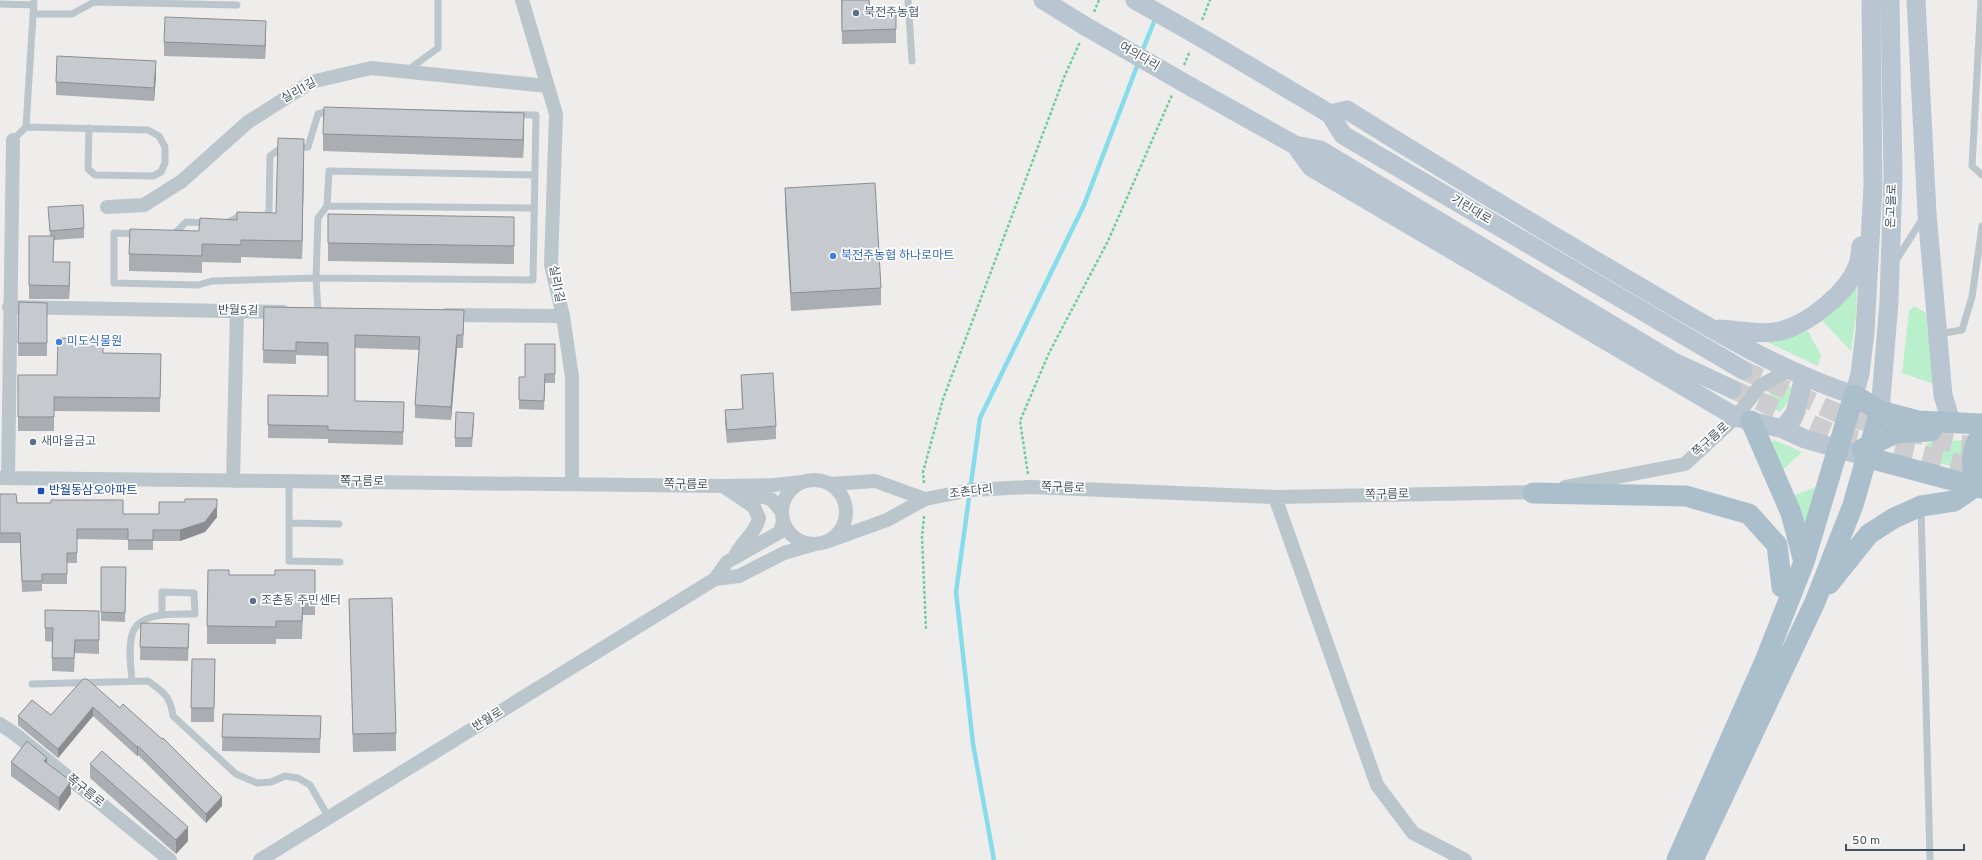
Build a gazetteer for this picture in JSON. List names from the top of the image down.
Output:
{
  "streets": {
    "street": [
      "여의다리",
      "실리1길",
      "온고을로",
      "기린대로",
      "반월5길",
      "쪽구름로",
      "조촌다리",
      "반월로"
    ]
  },
  "crossings": [
    ["실리1길", "쪽구름로"],
    ["쪽구름로", "조촌다리"]
  ],
  "places": {
    "other": [
      "북전주농협",
      "북전주농협 하나로마트",
      "미도식물원",
      "새마을금고",
      "조촌동 주민센터"
    ],
    "transit": ["반월동삼오아파트"]
  },
  "scale_bar": "50 m"
}
